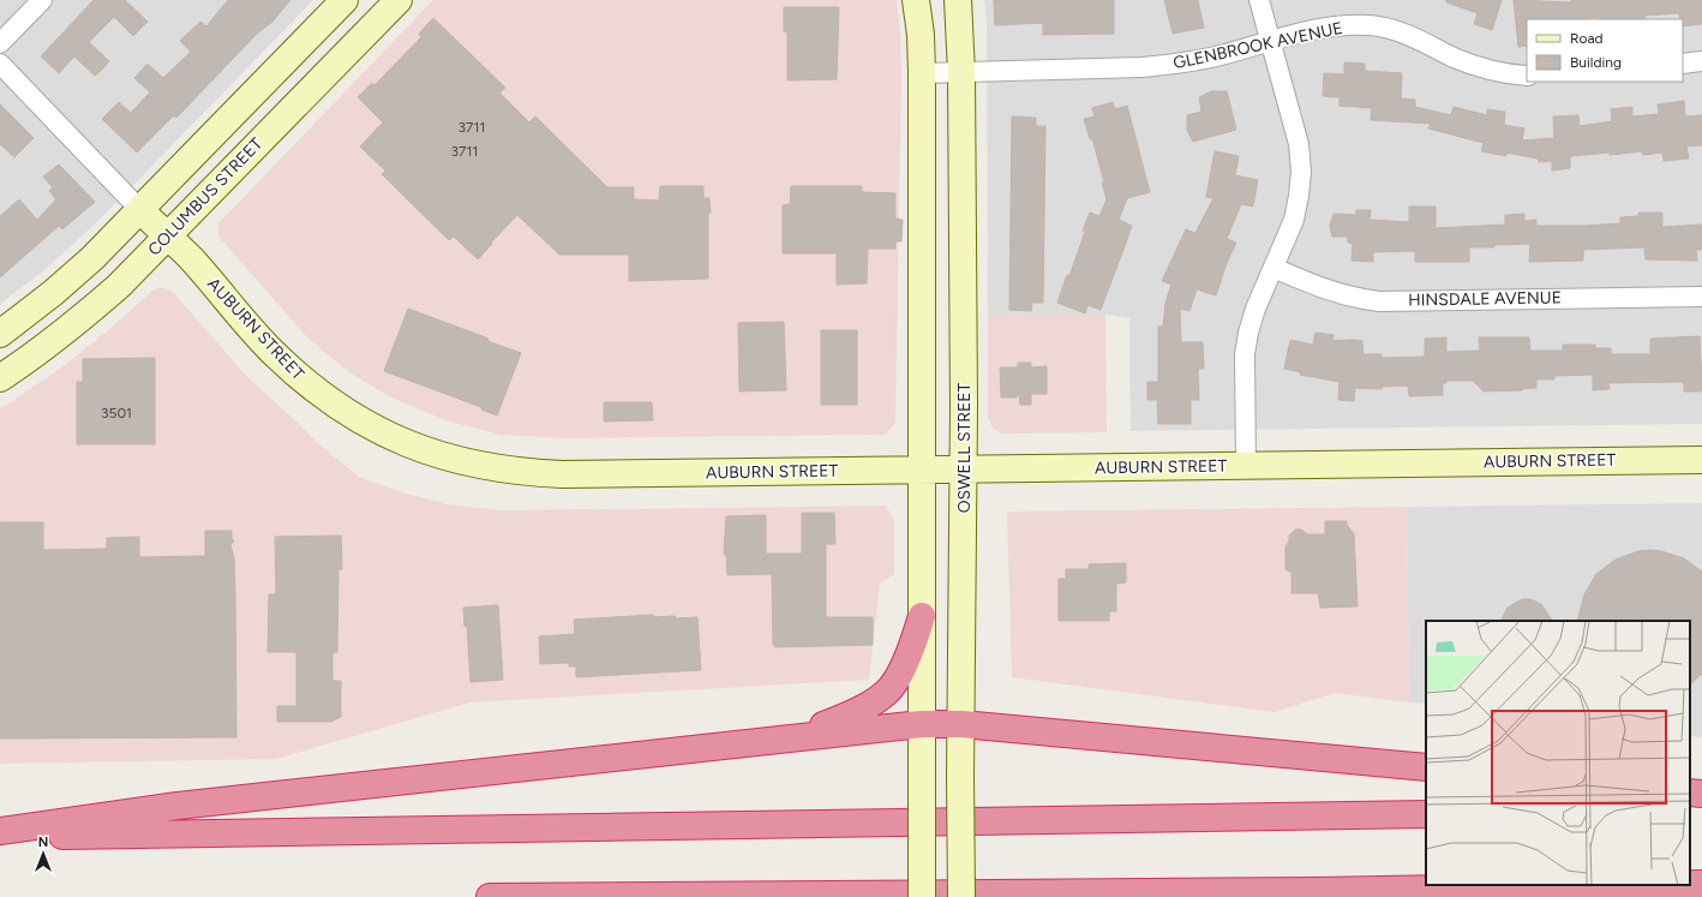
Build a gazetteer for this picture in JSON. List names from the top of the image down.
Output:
{
  "streets": {
    "main road": ["COLUMBUS STREET", "AUBURN STREET", "OSWELL STREET"],
    "street": ["GLENBROOK AVENUE", "HINSDALE AVENUE"]
  },
  "crossings": [
    ["GLENBROOK AVENUE", "OSWELL STREET"],
    ["COLUMBUS STREET", "AUBURN STREET"],
    ["AUBURN STREET", "OSWELL STREET"]
  ],
  "house_numbers": ["3711", "3711", "3501"],
  "legend": ["Road", "Building"],
  "north": "top"
}
